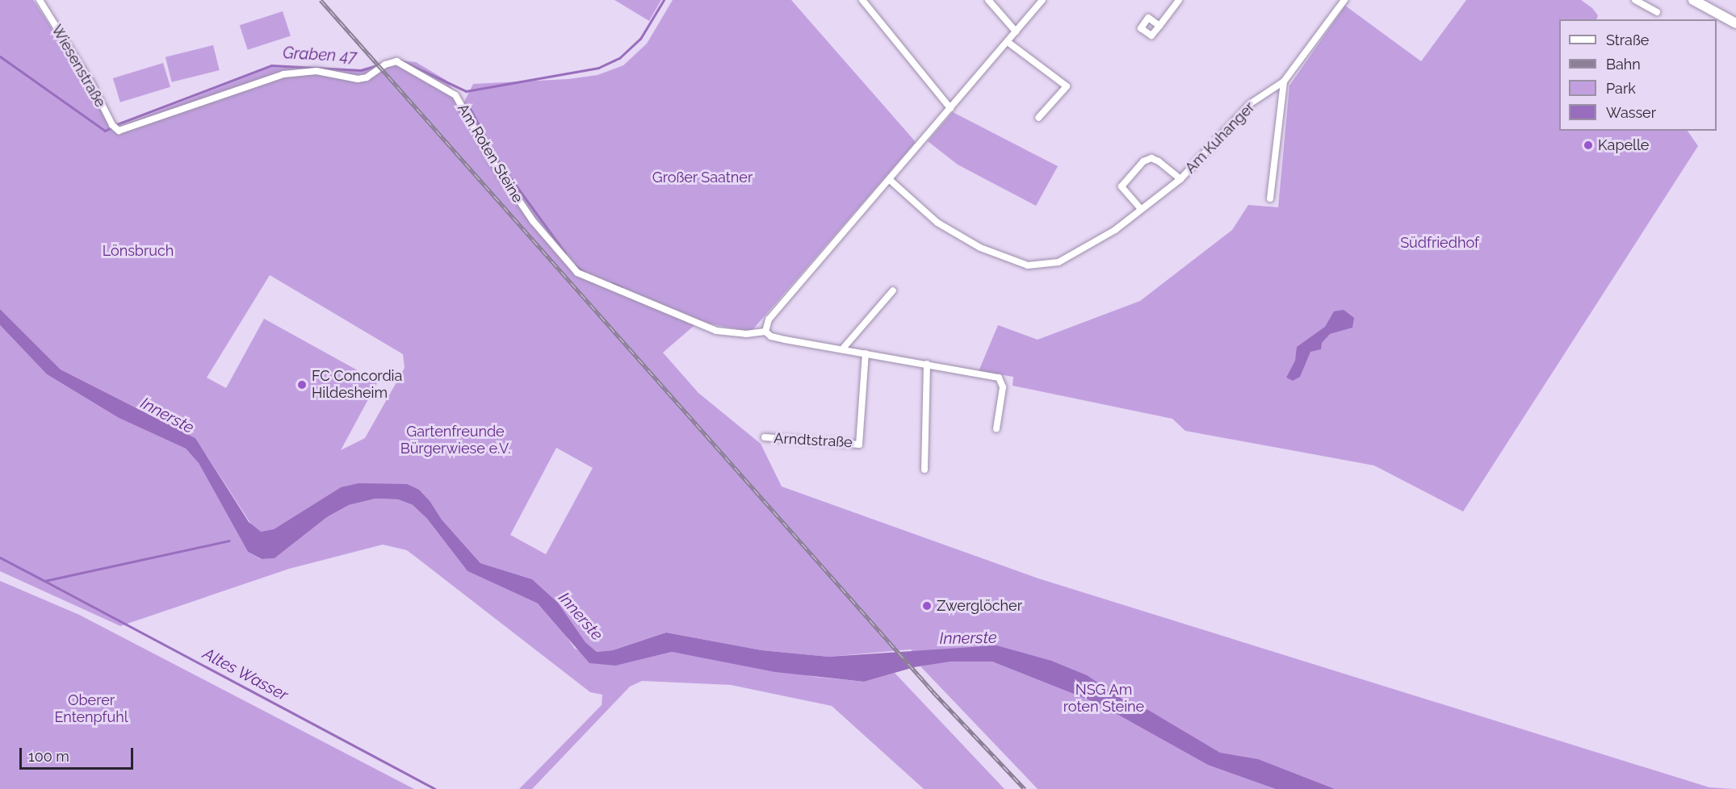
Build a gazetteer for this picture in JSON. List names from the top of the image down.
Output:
{
  "streets": {
    "street": [
      "Wiesenstraße",
      "Am Kuhanger",
      "Am Roten Steine",
      "Arndtstraße"
    ]
  },
  "crossings": [
    ["Wiesenstraße", "Am Roten Steine"],
    ["Am Roten Steine", "Arndtstraße"]
  ],
  "water": ["Graben 47", "Innerste", "Altes Wasser"],
  "parks": [
    "Großer Saatner",
    "Südfriedhof",
    "Lönsbruch",
    "Gartenfreunde Bürgerwiese e.V.",
    "NSG Am roten Steine",
    "Oberer Entenpfuhl"
  ],
  "places": ["Kapelle", "FC Concordia Hildesheim", "Zwerglöcher"],
  "legend": [
    "Straße",
    "Bahn",
    "Park",
    "Wasser"
  ],
  "scale_bar": "100 m"
}
